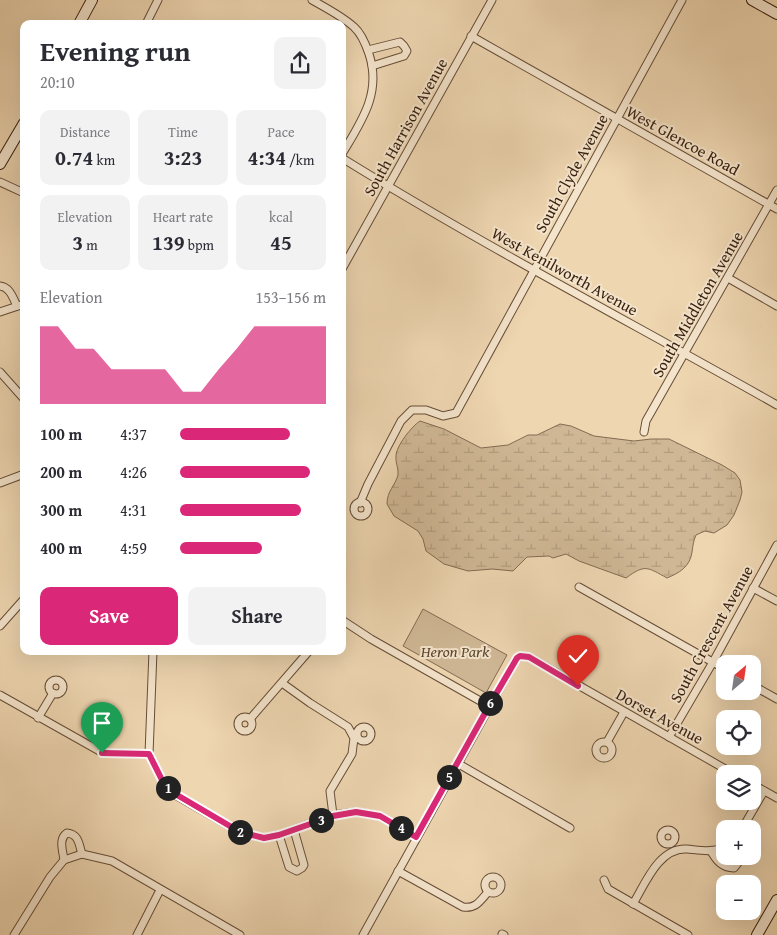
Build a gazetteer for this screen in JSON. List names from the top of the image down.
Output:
{
  "streets": {
    "street": [
      "South Harrison Avenue",
      "West Glencoe Road",
      "South Clyde Avenue",
      "West Kenilworth Avenue",
      "South Middleton Avenue",
      "South Crescent Avenue",
      "Dorset Avenue"
    ]
  },
  "crossings": [
    ["South Harrison Avenue", "West Glencoe Road"],
    ["South Harrison Avenue", "West Kenilworth Avenue"],
    ["West Glencoe Road", "South Clyde Avenue"],
    ["West Glencoe Road", "South Middleton Avenue"],
    ["South Clyde Avenue", "West Kenilworth Avenue"],
    ["West Kenilworth Avenue", "South Middleton Avenue"],
    ["South Crescent Avenue", "Dorset Avenue"]
  ],
  "parks": ["Heron Park"],
  "north": "top right",
  "page": {
    "heading": ["Evening run", "20:10"],
    "stats": [
      ["Distance", "0.74 km"],
      ["Time", "3:23"],
      ["Pace", "4:34 /km"],
      ["Elevation", "3 m"],
      ["Heart rate", "139 bpm"],
      ["kcal", "45"]
    ],
    "chart": ["Elevation", "153–156 m"],
    "list": [
      {
        "name": "100 m",
        "note": "4:37"
      },
      {
        "name": "200 m",
        "note": "4:26"
      },
      {
        "name": "300 m",
        "note": "4:31"
      },
      {
        "name": "400 m",
        "note": "4:59"
      }
    ],
    "buttons": ["Save", "Share"],
    "map_buttons": ["+", "−"],
    "pins": [
      "6",
      "5",
      "1",
      "3",
      "4",
      "2"
    ]
  }
}
